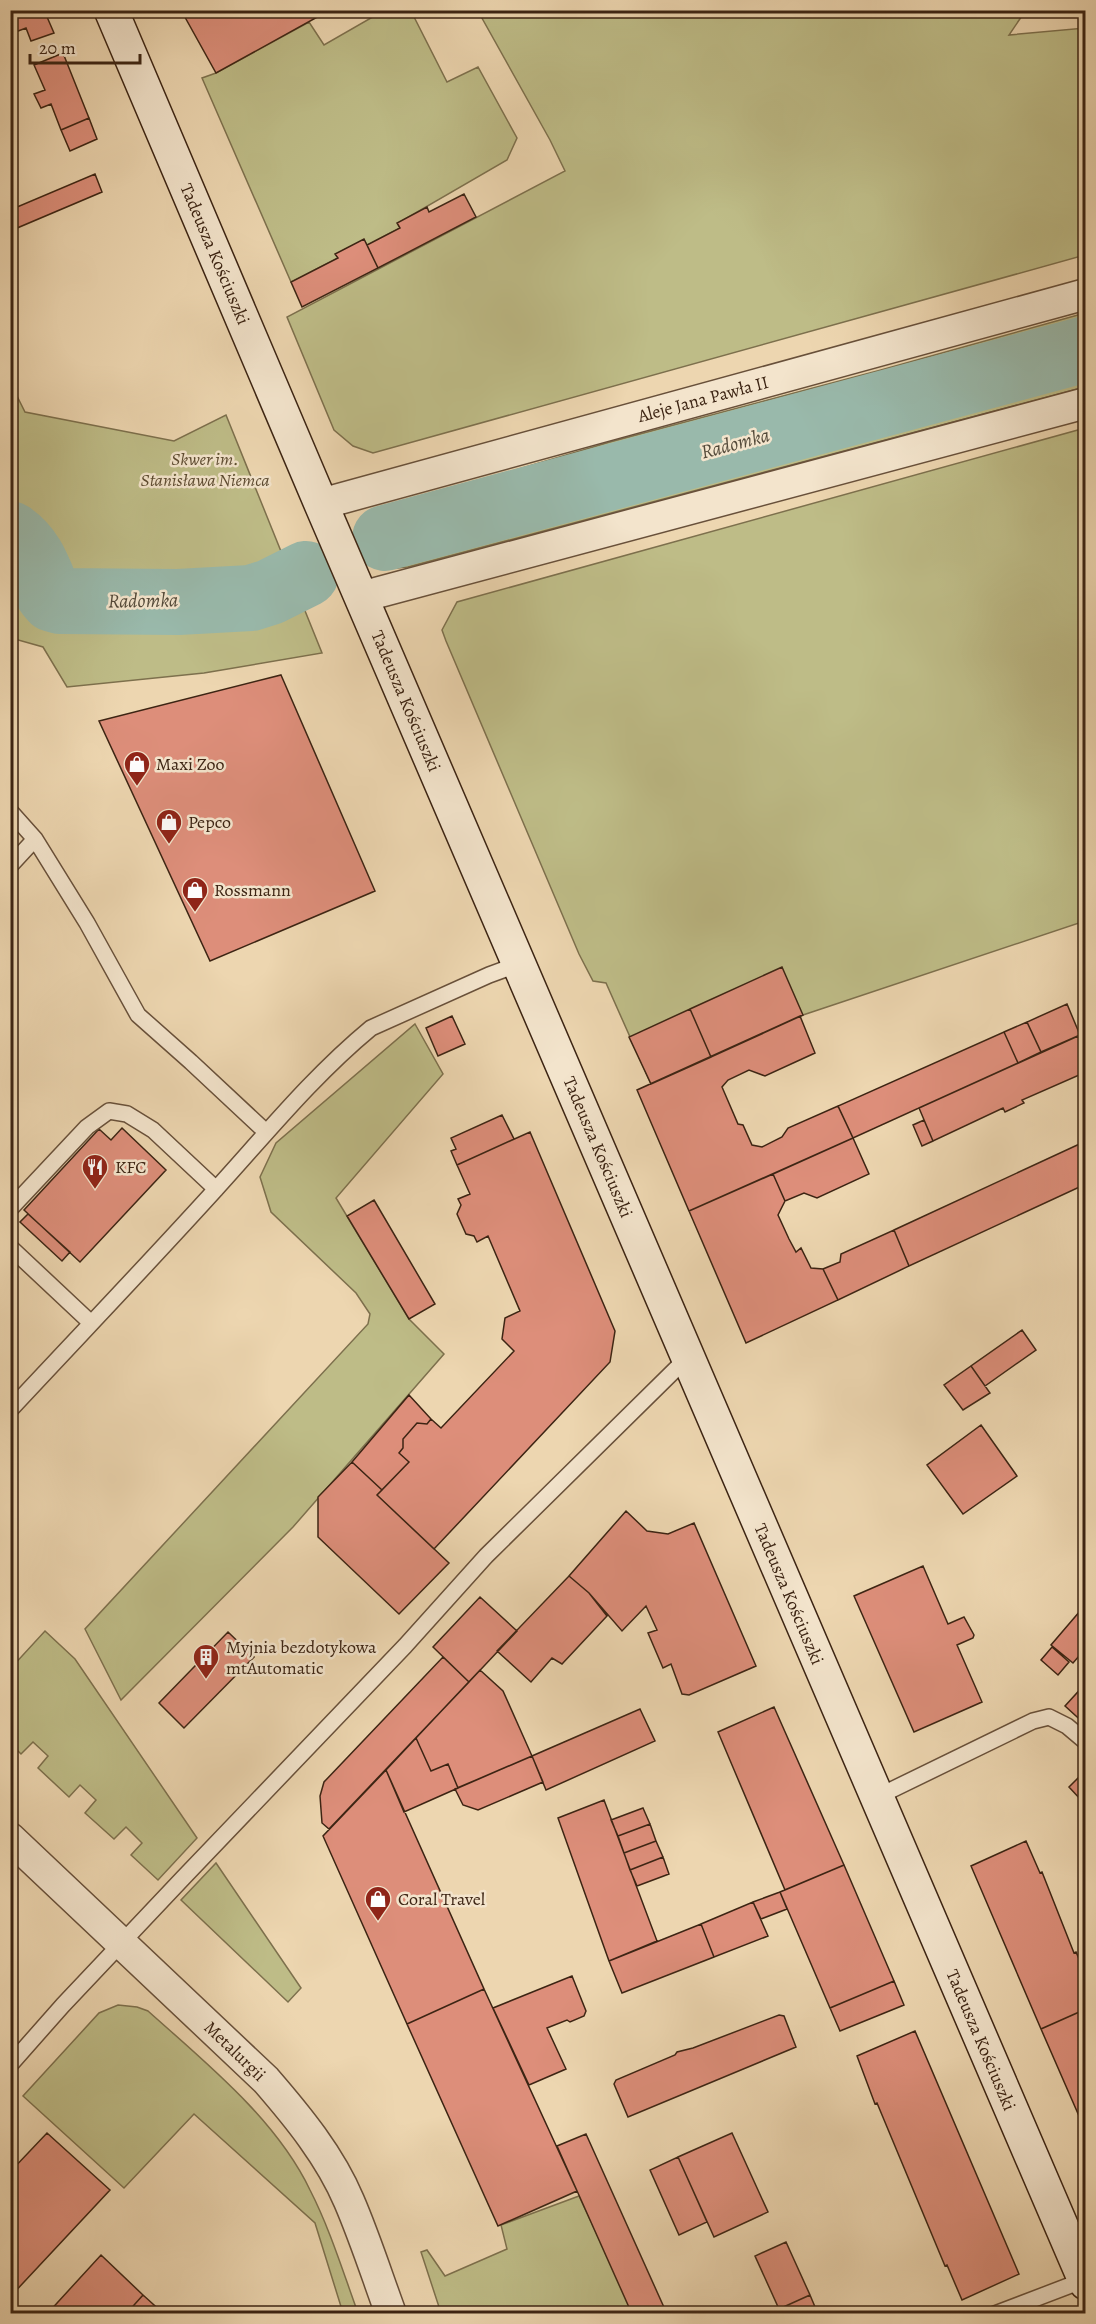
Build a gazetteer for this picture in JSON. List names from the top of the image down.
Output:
{
  "streets": {
    "street": ["Tadeusza Kościuszki", "Aleje Jana Pawła II", "Metalurgii"]
  },
  "crossings": [
    ["Tadeusza Kościuszki", "Aleje Jana Pawła II"]
  ],
  "water": ["Radomka"],
  "parks": ["Skwer im. Stanisława Niemca"],
  "places": {
    "shop": [
      "Maxi Zoo",
      "Pepco",
      "Rossmann",
      "Coral Travel"
    ],
    "restaurant": ["KFC"],
    "building": ["Myjnia bezdotykowa mtAutomatic"]
  },
  "scale_bar": "20 m"
}
